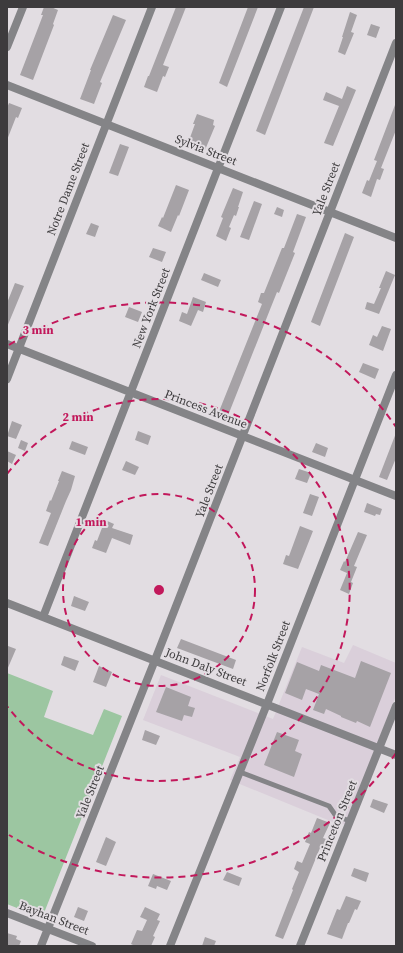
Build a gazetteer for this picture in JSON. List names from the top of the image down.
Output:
{
  "streets": {
    "street": [
      "Sylvia Street",
      "Notre Dame Street",
      "Yale Street",
      "New York Street",
      "Princess Avenue",
      "Norfolk Street",
      "John Daly Street",
      "Princeton Street",
      "Bayhan Street"
    ]
  },
  "crossings": [
    ["Sylvia Street", "Notre Dame Street"],
    ["Sylvia Street", "Yale Street"],
    ["Sylvia Street", "New York Street"],
    ["Notre Dame Street", "Princess Avenue"],
    ["Yale Street", "Princess Avenue"],
    ["Yale Street", "John Daly Street"],
    ["Yale Street", "Bayhan Street"],
    ["New York Street", "Princess Avenue"],
    ["New York Street", "John Daly Street"],
    ["Princess Avenue", "Norfolk Street"],
    ["Norfolk Street", "John Daly Street"],
    ["John Daly Street", "Princeton Street"]
  ],
  "rings": ["3 min", "2 min", "1 min"]
}
